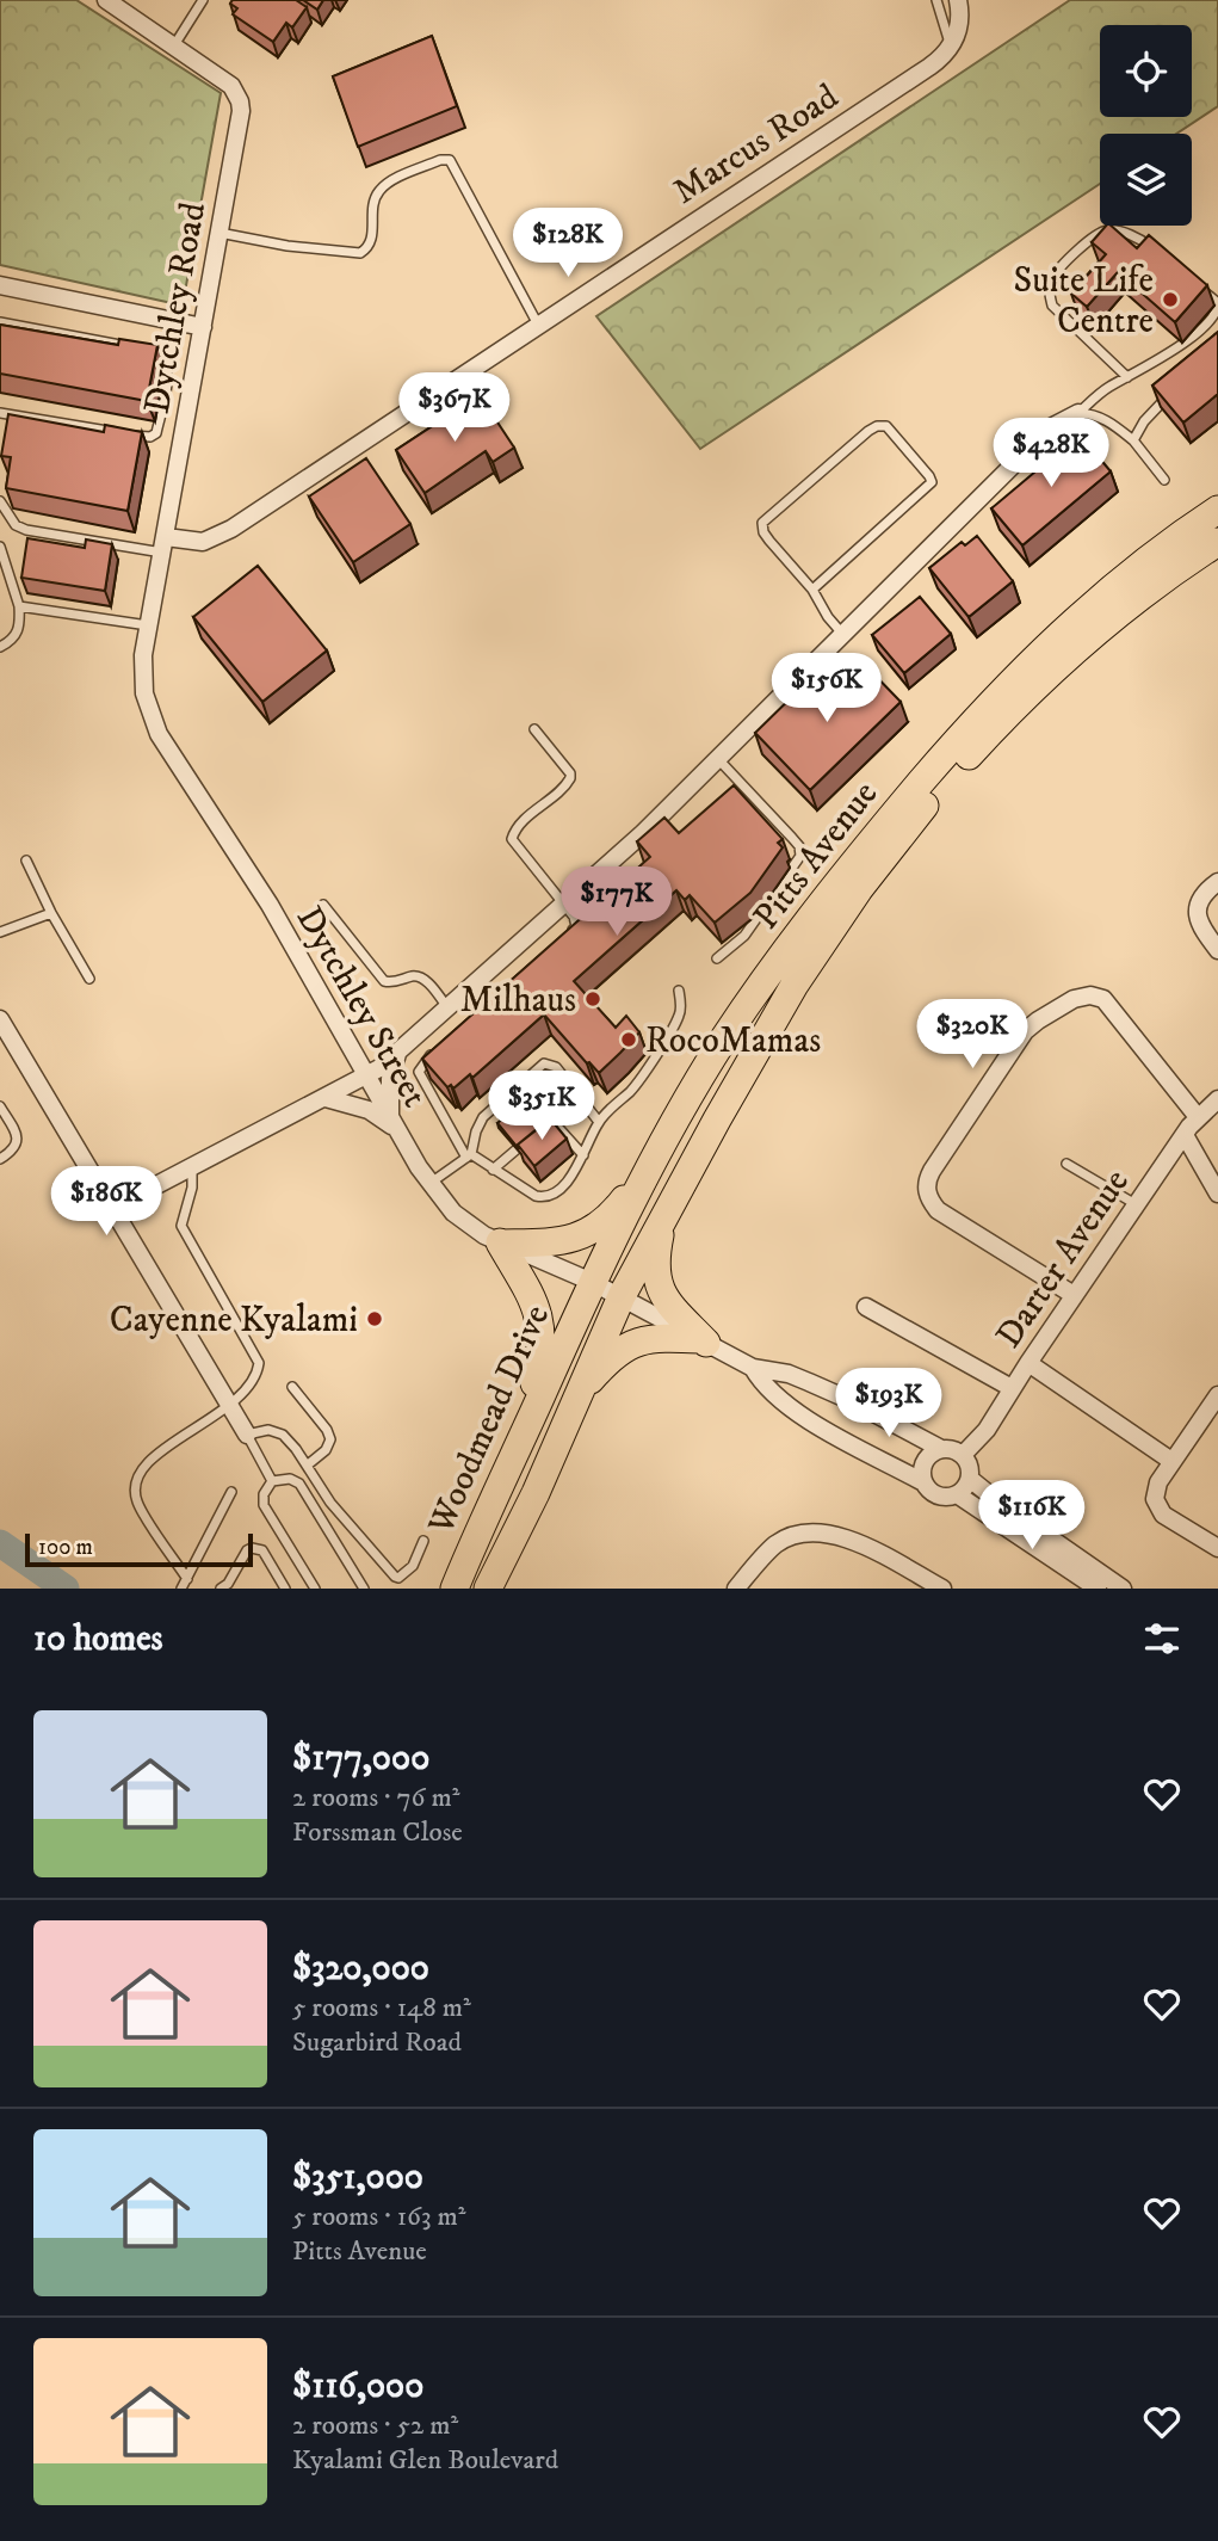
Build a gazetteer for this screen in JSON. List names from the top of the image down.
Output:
{
  "streets": {
    "main road": ["Pitts Avenue", "Woodmead Drive"],
    "street": [
      "Marcus Road",
      "Dytchley Road",
      "Dytchley Street",
      "Darter Avenue"
    ]
  },
  "crossings": [
    ["Marcus Road", "Dytchley Road"],
    ["Dytchley Road", "Dytchley Street"],
    ["Pitts Avenue", "Dytchley Street"],
    ["Pitts Avenue", "Woodmead Drive"],
    ["Dytchley Street", "Woodmead Drive"]
  ],
  "places": [
    "Suite Life Centre",
    "Milhaus",
    "RocoMamas",
    "Cayenne Kyalami"
  ],
  "scale_bar": "100 m",
  "page": {
    "price": [
      "$128K",
      "$367K",
      "$428K",
      "$156K",
      "$177K",
      "$320K",
      "$351K",
      "$186K",
      "$193K",
      "$116K"
    ],
    "scale": "100 m",
    "heading": "10 homes",
    "list": [
      {
        "name": "$177,000",
        "note": "2 rooms · 76 m² · Forssman Close"
      },
      {
        "name": "$320,000",
        "note": "5 rooms · 148 m² · Sugarbird Road"
      },
      {
        "name": "$351,000",
        "note": "5 rooms · 163 m² · Pitts Avenue"
      },
      {
        "name": "$116,000",
        "note": "2 rooms · 52 m² · Kyalami Glen Boulevard"
      }
    ]
  }
}
